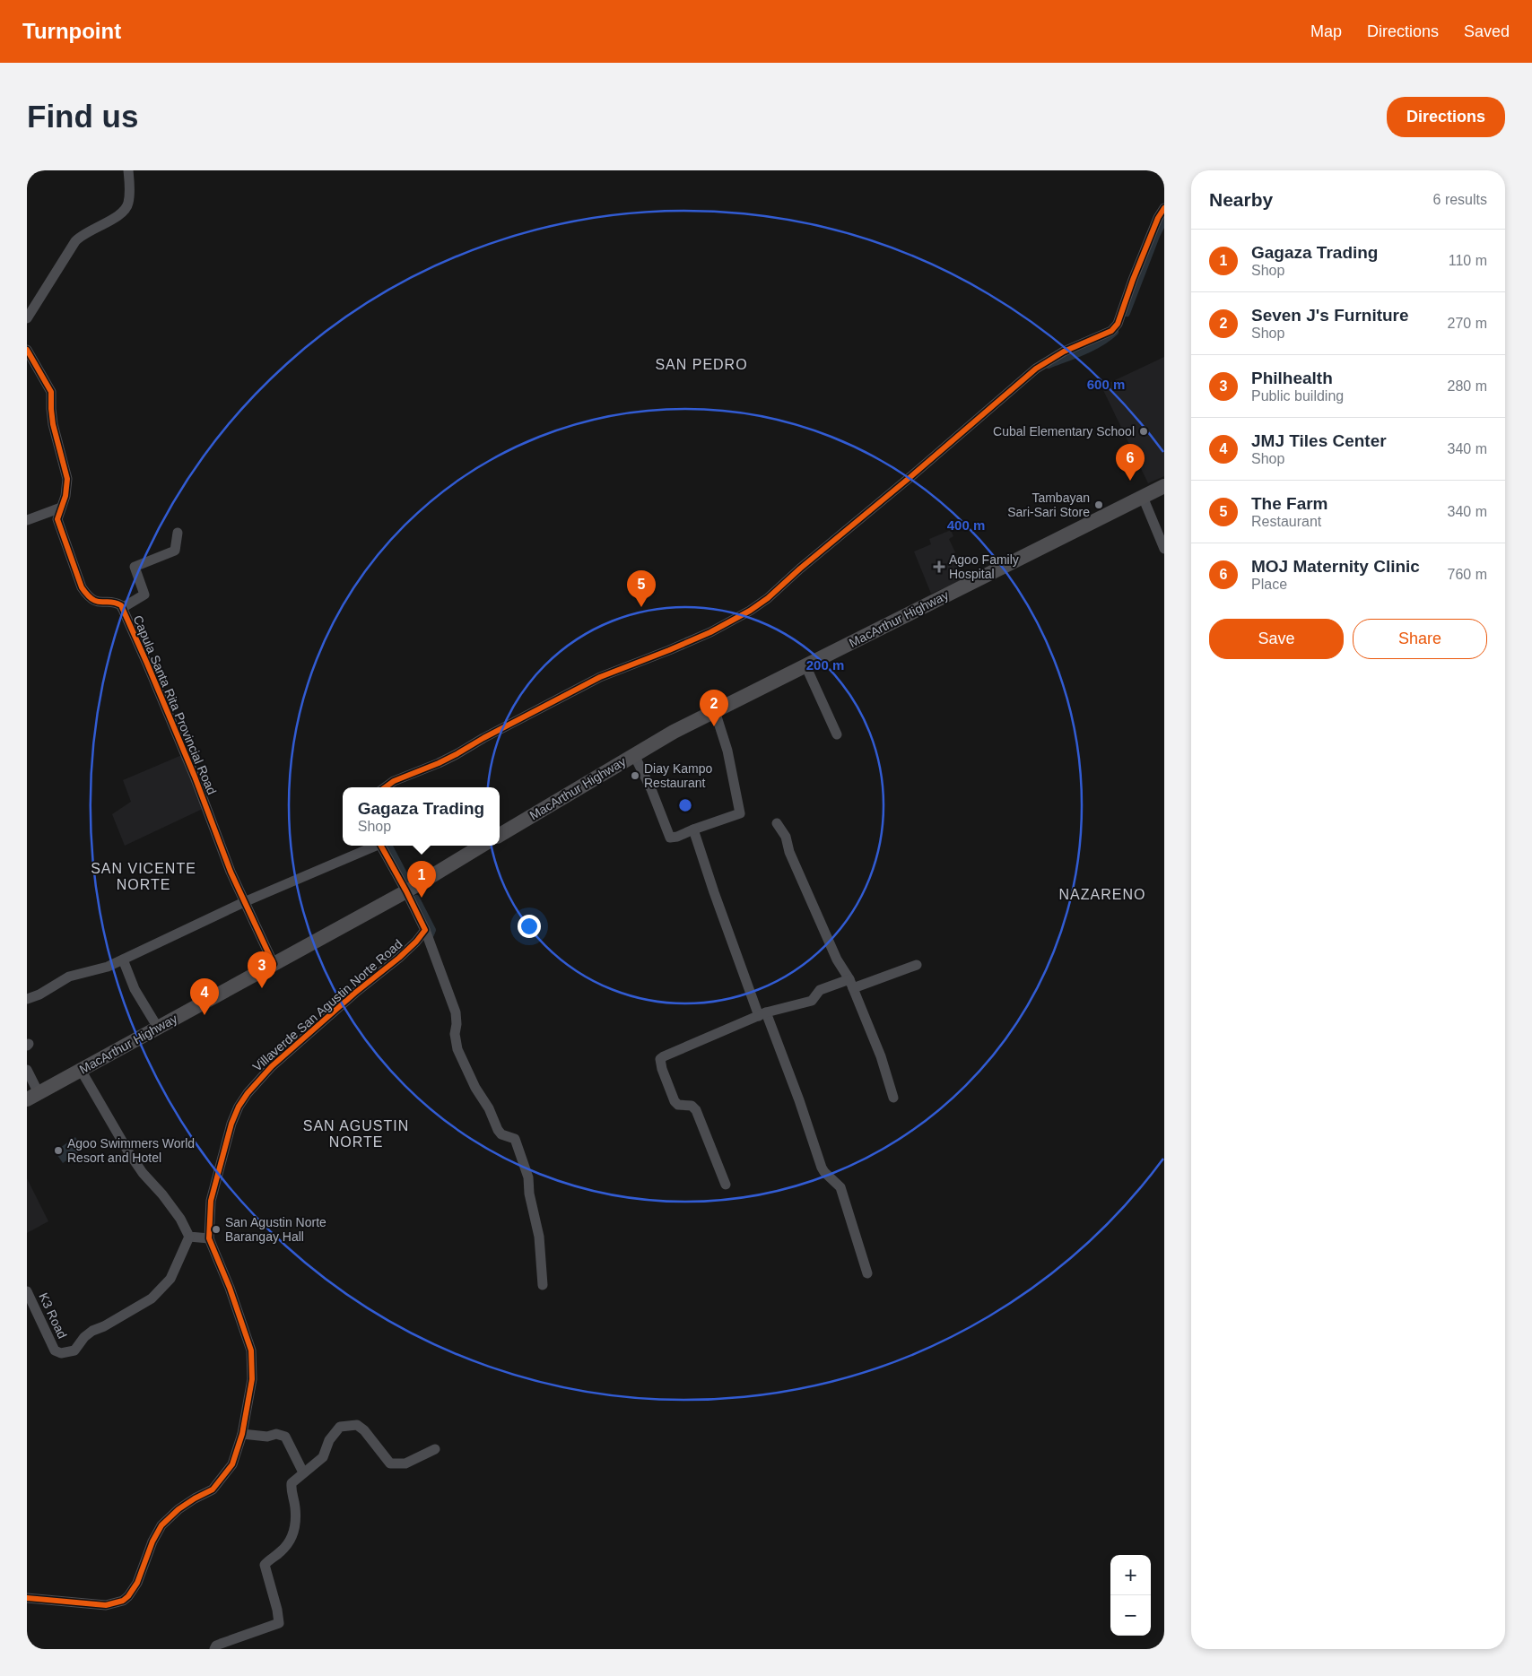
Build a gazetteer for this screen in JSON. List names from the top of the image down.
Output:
{
  "streets": {
    "highway": ["MacArthur Highway"],
    "street": ["Capula Santa Rita Provincial Road", "Villaverde San Agustin Norte Road", "K3 Road"]
  },
  "crossings": [
    ["MacArthur Highway", "Capula Santa Rita Provincial Road"]
  ],
  "districts": [
    "SAN PEDRO",
    "SAN VICENTE NORTE",
    "NAZARENO",
    "SAN AGUSTIN NORTE"
  ],
  "places": {
    "other": [
      "Cubal Elementary School",
      "Tambayan Sari-Sari Store",
      "Diay Kampo Restaurant",
      "Agoo Swimmers World Resort and Hotel",
      "San Agustin Norte Barangay Hall"
    ],
    "health": ["Agoo Family Hospital"]
  },
  "page": {
    "header": "Turnpoint",
    "nav": ["Map", "Directions", "Saved"],
    "buttons": [
      "Directions",
      ["Save", "Share"]
    ],
    "title": "Find us",
    "heading": ["Nearby", "6 results"],
    "list": [
      {
        "mark": "1",
        "name": "Gagaza Trading",
        "note": "Shop",
        "value": "110 m"
      },
      {
        "mark": "2",
        "name": "Seven J's Furniture",
        "note": "Shop",
        "value": "270 m"
      },
      {
        "mark": "3",
        "name": "Philhealth",
        "note": "Public building",
        "value": "280 m"
      },
      {
        "mark": "4",
        "name": "JMJ Tiles Center",
        "note": "Shop",
        "value": "340 m"
      },
      {
        "mark": "5",
        "name": "The Farm",
        "note": "Restaurant",
        "value": "340 m"
      },
      {
        "mark": "6",
        "name": "MOJ Maternity Clinic",
        "note": "Place",
        "value": "760 m"
      }
    ],
    "pins": [
      "6",
      "5",
      "2",
      "1",
      "3",
      "4"
    ],
    "popup": ["Gagaza Trading", "Shop"],
    "map_buttons": ["+", "−"]
  },
  "rings": ["600 m", "400 m", "200 m"]
}
